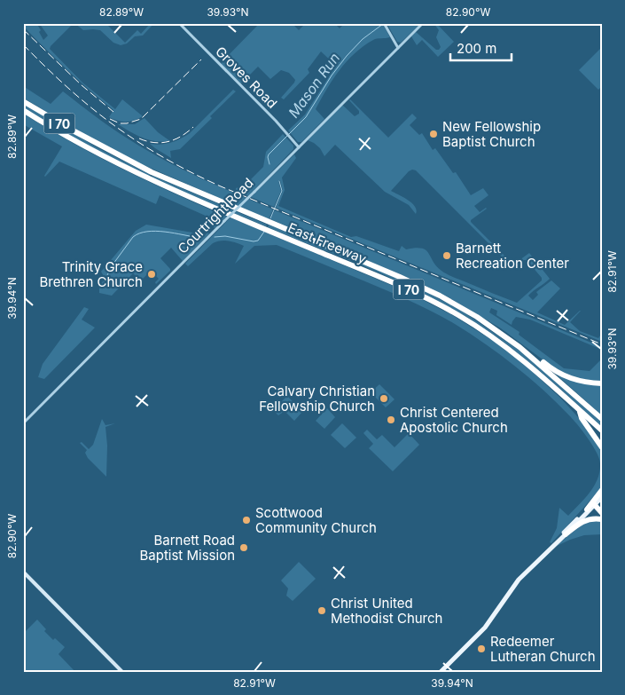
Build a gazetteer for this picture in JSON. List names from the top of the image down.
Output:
{
  "streets": {
    "highway": ["I 70", "East Freeway"],
    "street": ["Groves Road", "Courtright Road"]
  },
  "crossings": [
    ["Groves Road", "Courtright Road"]
  ],
  "water": ["Mason Run"],
  "places": [
    "New Fellowship Baptist Church",
    "Barnett Recreation Center",
    "Trinity Grace Brethren Church",
    "Calvary Christian Fellowship Church",
    "Christ Centered Apostolic Church",
    "Scottwood Community Church",
    "Barnett Road Baptist Mission",
    "Christ United Methodist Church",
    "Redeemer Lutheran Church"
  ],
  "scale_bar": "200 m",
  "coordinates": [
    "82.89°W",
    "39.93°N",
    "82.90°W",
    "82.91°W",
    "39.94°N"
  ]
}
